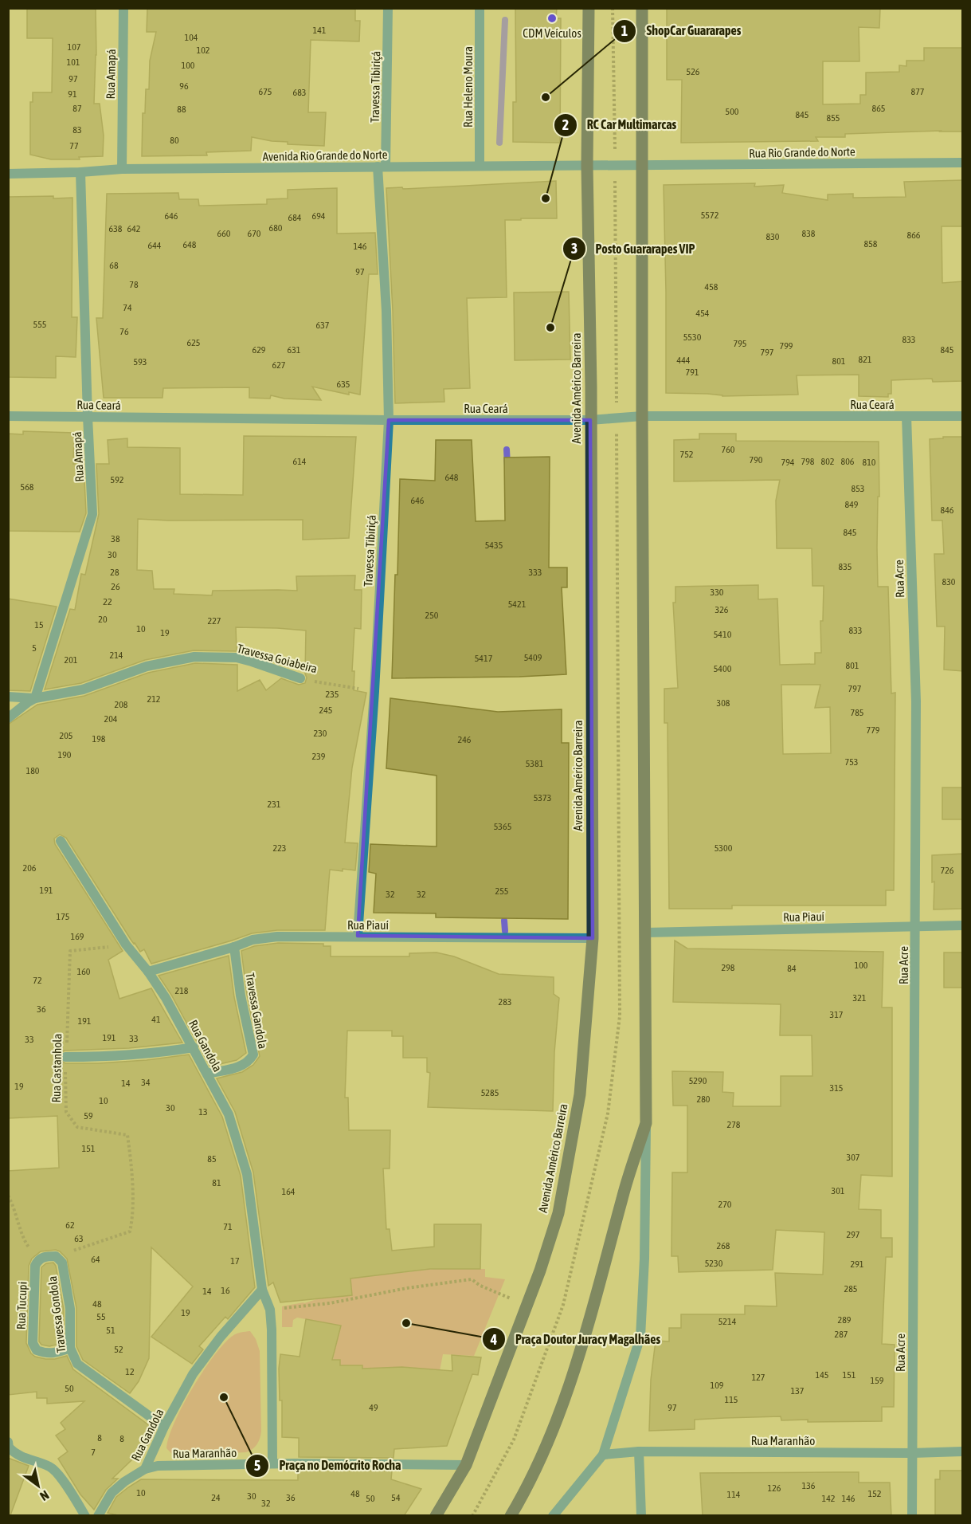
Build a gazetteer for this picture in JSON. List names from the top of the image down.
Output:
{
  "streets": {
    "main road": ["Avenida Américo Barreira"],
    "street": [
      "Rua Amapá",
      "Travessa Tibiriçá",
      "Rua Heleno Moura",
      "Rua Rio Grande do Norte",
      "Avenida Rio Grande do Norte",
      "Rua Ceará",
      "Rua Acre",
      "Travessa Goiabeira",
      "Rua Piauí",
      "Travessa Gandola",
      "Rua Gandola",
      "Rua Tucupi",
      "Travessa Gondola",
      "Rua Maranhão"
    ],
    "path": ["Rua Castanhola"]
  },
  "crossings": [
    ["Rua Amapá", "Avenida Rio Grande do Norte"],
    ["Rua Amapá", "Rua Ceará"],
    ["Rua Amapá", "Travessa Goiabeira"],
    ["Travessa Tibiriçá", "Avenida Rio Grande do Norte"],
    ["Travessa Tibiriçá", "Rua Ceará"],
    ["Travessa Tibiriçá", "Travessa Goiabeira"],
    ["Travessa Tibiriçá", "Rua Piauí"],
    ["Rua Heleno Moura", "Avenida Rio Grande do Norte"],
    ["Rua Rio Grande do Norte", "Avenida Rio Grande do Norte"],
    ["Avenida Rio Grande do Norte", "Avenida Américo Barreira"],
    ["Avenida Américo Barreira", "Rua Ceará"],
    ["Avenida Américo Barreira", "Rua Piauí"],
    ["Avenida Américo Barreira", "Rua Maranhão"],
    ["Rua Ceará", "Rua Acre"],
    ["Rua Acre", "Rua Piauí"],
    ["Rua Acre", "Rua Maranhão"],
    ["Rua Piauí", "Travessa Gandola"],
    ["Rua Piauí", "Rua Gandola"],
    ["Travessa Gandola", "Rua Gandola"],
    ["Rua Gandola", "Rua Castanhola"],
    ["Rua Gandola", "Travessa Gondola"],
    ["Rua Gandola", "Rua Maranhão"],
    ["Rua Castanhola", "Travessa Gondola"],
    ["Rua Tucupi", "Travessa Gondola"]
  ],
  "places": [
    "CDM Veículos",
    "ShopCar Guararapes",
    "RC Car Multimarcas",
    "Posto Guararapes VIP",
    "Praça Doutor Juracy Magalhães",
    "Praça no Demócrito Rocha"
  ],
  "house_numbers": [
    "141",
    "104",
    "107",
    "102",
    "101",
    "100",
    "526",
    "97",
    "96",
    "675",
    "877",
    "683",
    "91",
    "87",
    "865",
    "88",
    "500",
    "845",
    "855",
    "83",
    "80",
    "77",
    "5572",
    "646",
    "694",
    "684",
    "680",
    "638",
    "642",
    "660",
    "670",
    "838",
    "866",
    "830",
    "858",
    "648",
    "644",
    "146",
    "68",
    "97",
    "78",
    "458",
    "74",
    "454",
    "555",
    "637",
    "76",
    "5530",
    "833",
    "625",
    "795",
    "799",
    "629",
    "631",
    "845",
    "797",
    "821",
    "444",
    "801",
    "593",
    "627",
    "791",
    "635",
    "760",
    "752",
    "790",
    "614",
    "798",
    "802",
    "806",
    "794",
    "810",
    "648",
    "592",
    "568",
    "853",
    "646",
    "849",
    "846",
    "845",
    "38",
    "5435",
    "30",
    "835",
    "28",
    "333",
    "830",
    "26",
    "330",
    "22",
    "5421",
    "326",
    "250",
    "20",
    "227",
    "15",
    "10",
    "833",
    "19",
    "5410",
    "5",
    "214",
    "5409",
    "5417",
    "201",
    "801",
    "5400",
    "797",
    "235",
    "212",
    "308",
    "208",
    "245",
    "785",
    "204",
    "779",
    "230",
    "205",
    "198",
    "246",
    "190",
    "239",
    "753",
    "5381",
    "180",
    "5373",
    "231",
    "5365",
    "223",
    "5300",
    "206",
    "726",
    "191",
    "255",
    "32",
    "32",
    "175",
    "169",
    "100",
    "298",
    "84",
    "160",
    "72",
    "218",
    "321",
    "283",
    "36",
    "317",
    "41",
    "191",
    "191",
    "33",
    "33",
    "5290",
    "34",
    "14",
    "19",
    "315",
    "5285",
    "280",
    "10",
    "30",
    "13",
    "59",
    "278",
    "151",
    "307",
    "85",
    "81",
    "301",
    "164",
    "270",
    "62",
    "71",
    "297",
    "63",
    "268",
    "64",
    "17",
    "5230",
    "291",
    "285",
    "16",
    "14",
    "48",
    "19",
    "55",
    "289",
    "5214",
    "51",
    "287",
    "52",
    "12",
    "145",
    "151",
    "127",
    "159",
    "109",
    "50",
    "137",
    "115",
    "49",
    "97",
    "8",
    "8",
    "7",
    "136",
    "126",
    "10",
    "48",
    "152",
    "114",
    "30",
    "24",
    "36",
    "54",
    "50",
    "142",
    "146",
    "32"
  ],
  "north": "bottom right"
}
